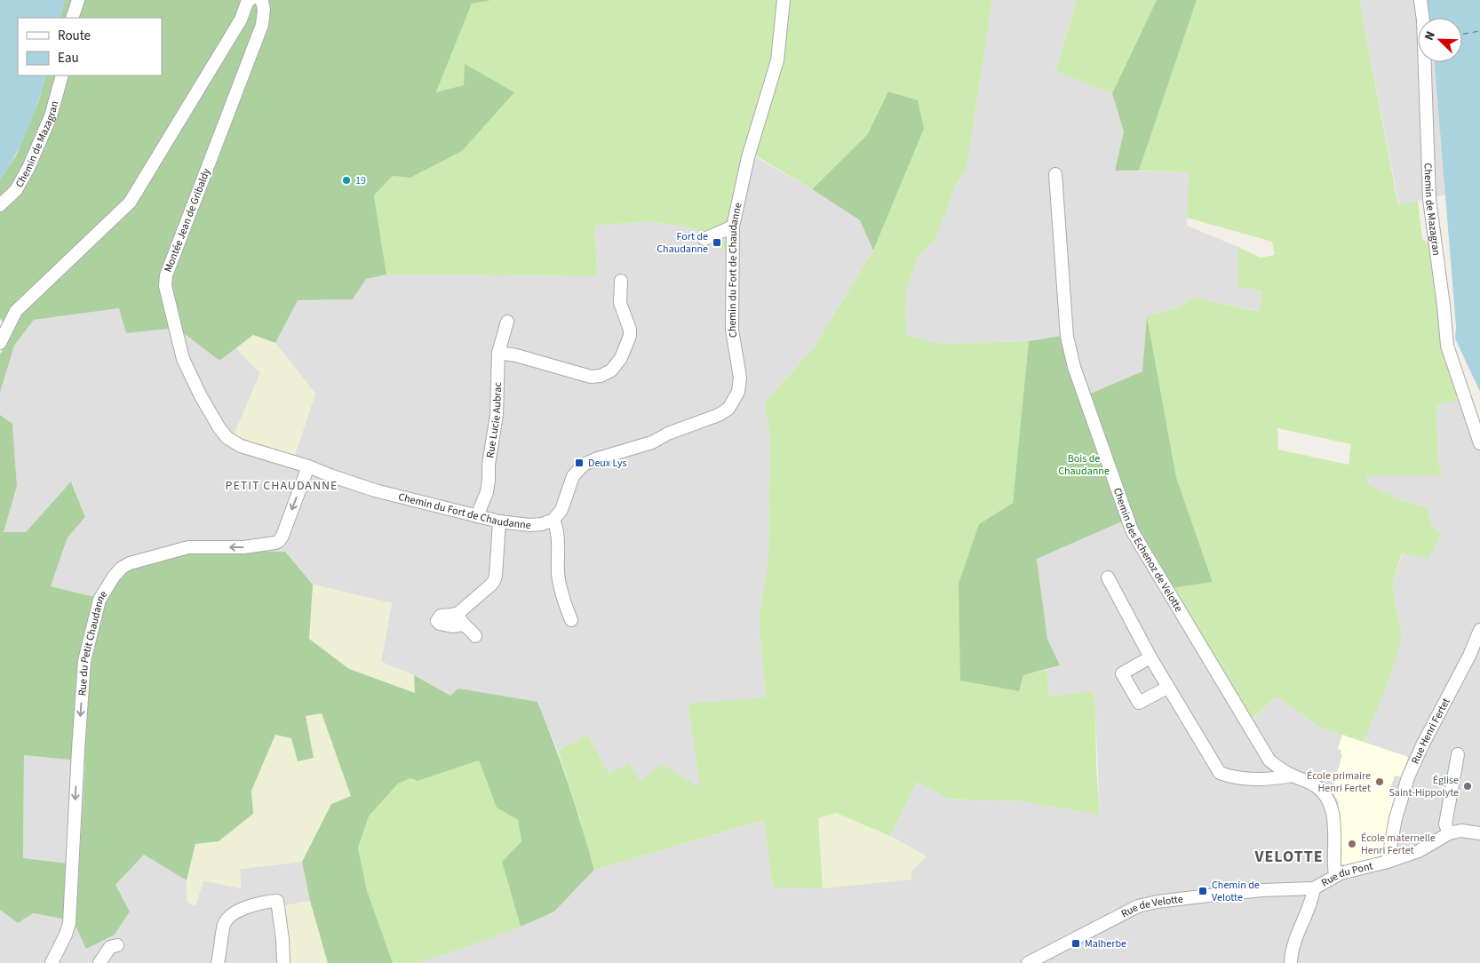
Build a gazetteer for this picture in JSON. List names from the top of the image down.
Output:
{
  "streets": {
    "street": [
      "Chemin de Mazagran",
      "Montée Jean de Gribaldy",
      "Chemin du Fort de Chaudanne",
      "Rue Lucie Aubrac",
      "Chemin des Echenoz de Velotte",
      "Rue du Petit Chaudanne",
      "Rue Henri Fertet",
      "Rue du Pont",
      "Rue de Velotte"
    ]
  },
  "crossings": [
    ["Montée Jean de Gribaldy", "Chemin du Fort de Chaudanne"],
    ["Chemin du Fort de Chaudanne", "Rue Lucie Aubrac"],
    ["Chemin du Fort de Chaudanne", "Rue du Petit Chaudanne"],
    ["Chemin des Echenoz de Velotte", "Rue du Pont"],
    ["Rue Henri Fertet", "Rue du Pont"],
    ["Rue du Pont", "Rue de Velotte"]
  ],
  "one_way": ["Rue du Petit Chaudanne"],
  "districts": ["PETIT CHAUDANNE", "VELOTTE"],
  "parks": ["Bois de Chaudanne"],
  "places": {
    "other": [
      "19",
      "École primaire Henri Fertet",
      "Église Saint-Hippolyte",
      "École maternelle Henri Fertet"
    ],
    "transit": [
      "Fort de Chaudanne",
      "Deux Lys",
      "Chemin de Velotte",
      "Malherbe"
    ]
  },
  "legend": ["Route", "Eau"],
  "north": "top left"
}
